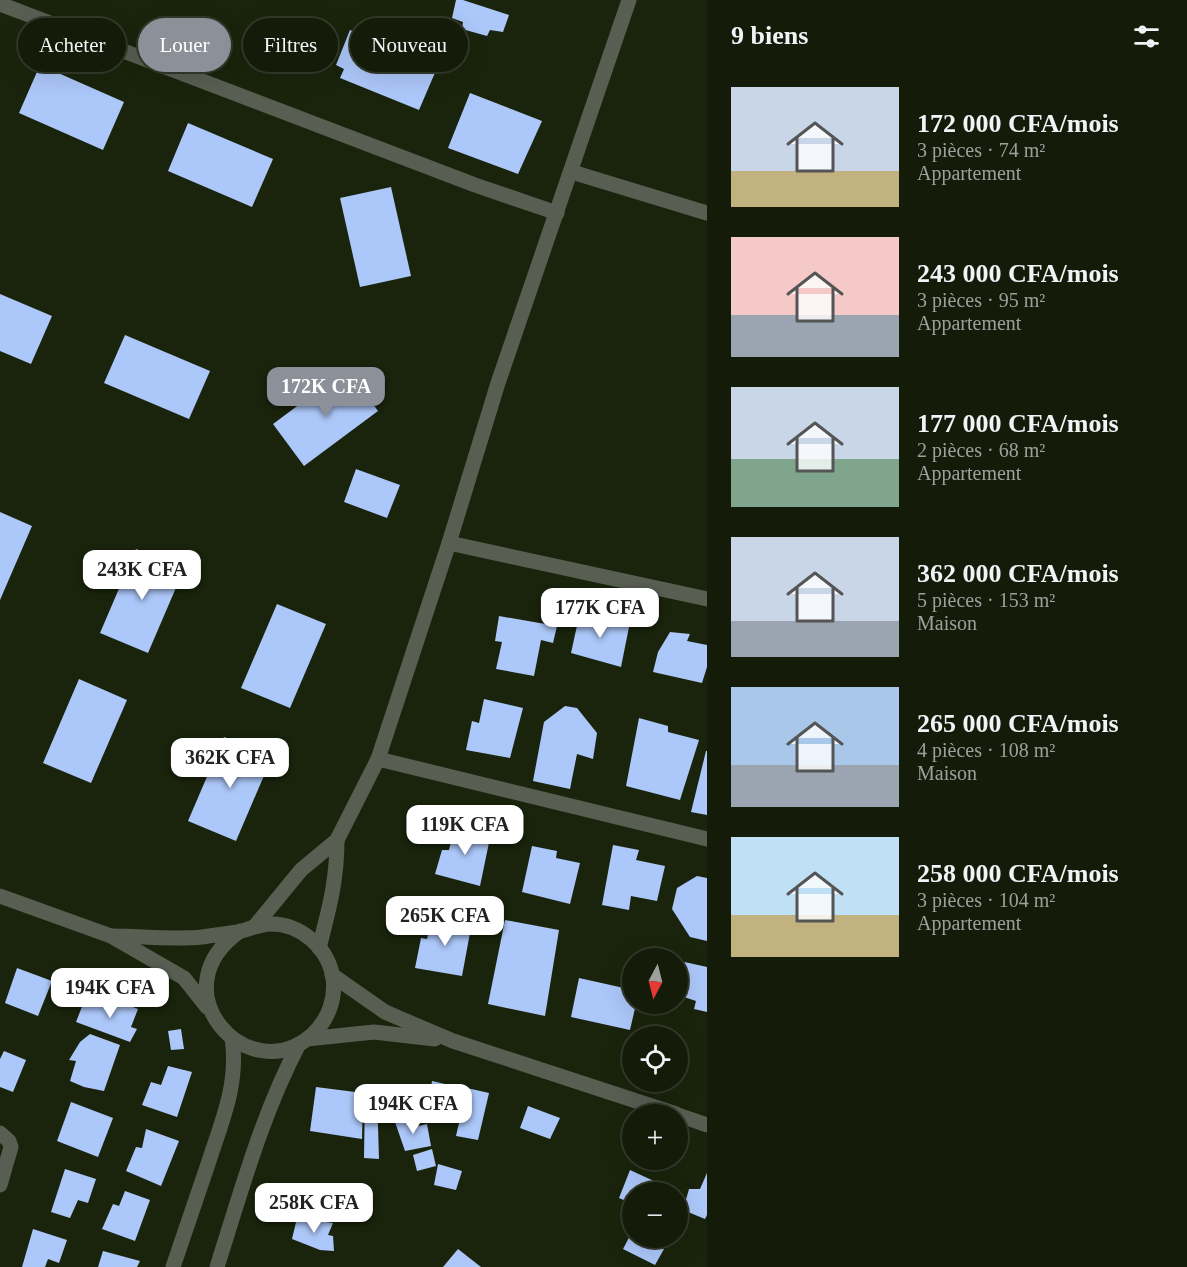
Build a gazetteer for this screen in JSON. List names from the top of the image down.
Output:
{
  "north": "bottom",
  "page": {
    "heading": "9 biens",
    "chip": [
      "Acheter",
      "Louer",
      "Filtres",
      "Nouveau"
    ],
    "list": [
      {
        "name": "172 000 CFA/mois",
        "note": "3 pièces · 74 m² · Appartement"
      },
      {
        "name": "243 000 CFA/mois",
        "note": "3 pièces · 95 m² · Appartement"
      },
      {
        "name": "177 000 CFA/mois",
        "note": "2 pièces · 68 m² · Appartement"
      },
      {
        "name": "362 000 CFA/mois",
        "note": "5 pièces · 153 m² · Maison"
      },
      {
        "name": "265 000 CFA/mois",
        "note": "4 pièces · 108 m² · Maison"
      },
      {
        "name": "258 000 CFA/mois",
        "note": "3 pièces · 104 m² · Appartement"
      }
    ],
    "price": [
      "172K CFA",
      "243K CFA",
      "177K CFA",
      "362K CFA",
      "119K CFA",
      "265K CFA",
      "194K CFA",
      "194K CFA",
      "258K CFA"
    ],
    "map_buttons": ["+", "−"]
  }
}
